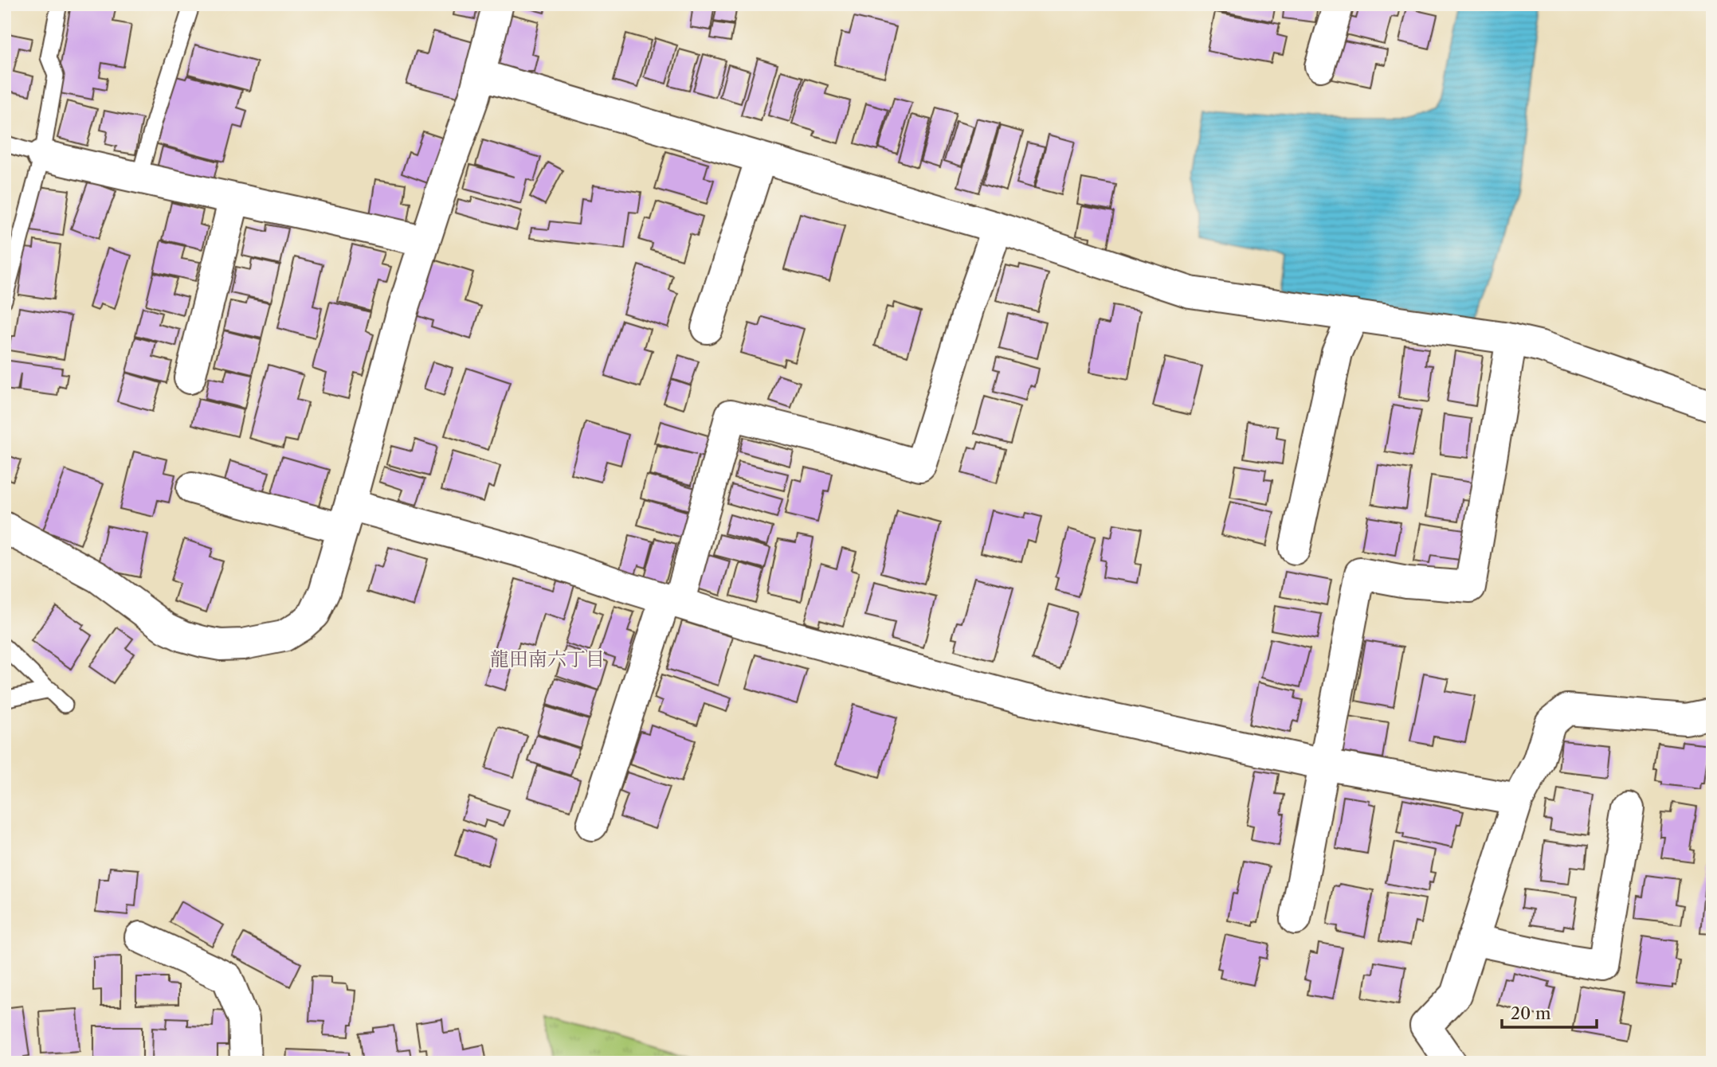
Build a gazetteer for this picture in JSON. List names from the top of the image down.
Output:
{
  "districts": ["龍田南六丁目"],
  "scale_bar": "20 m"
}
